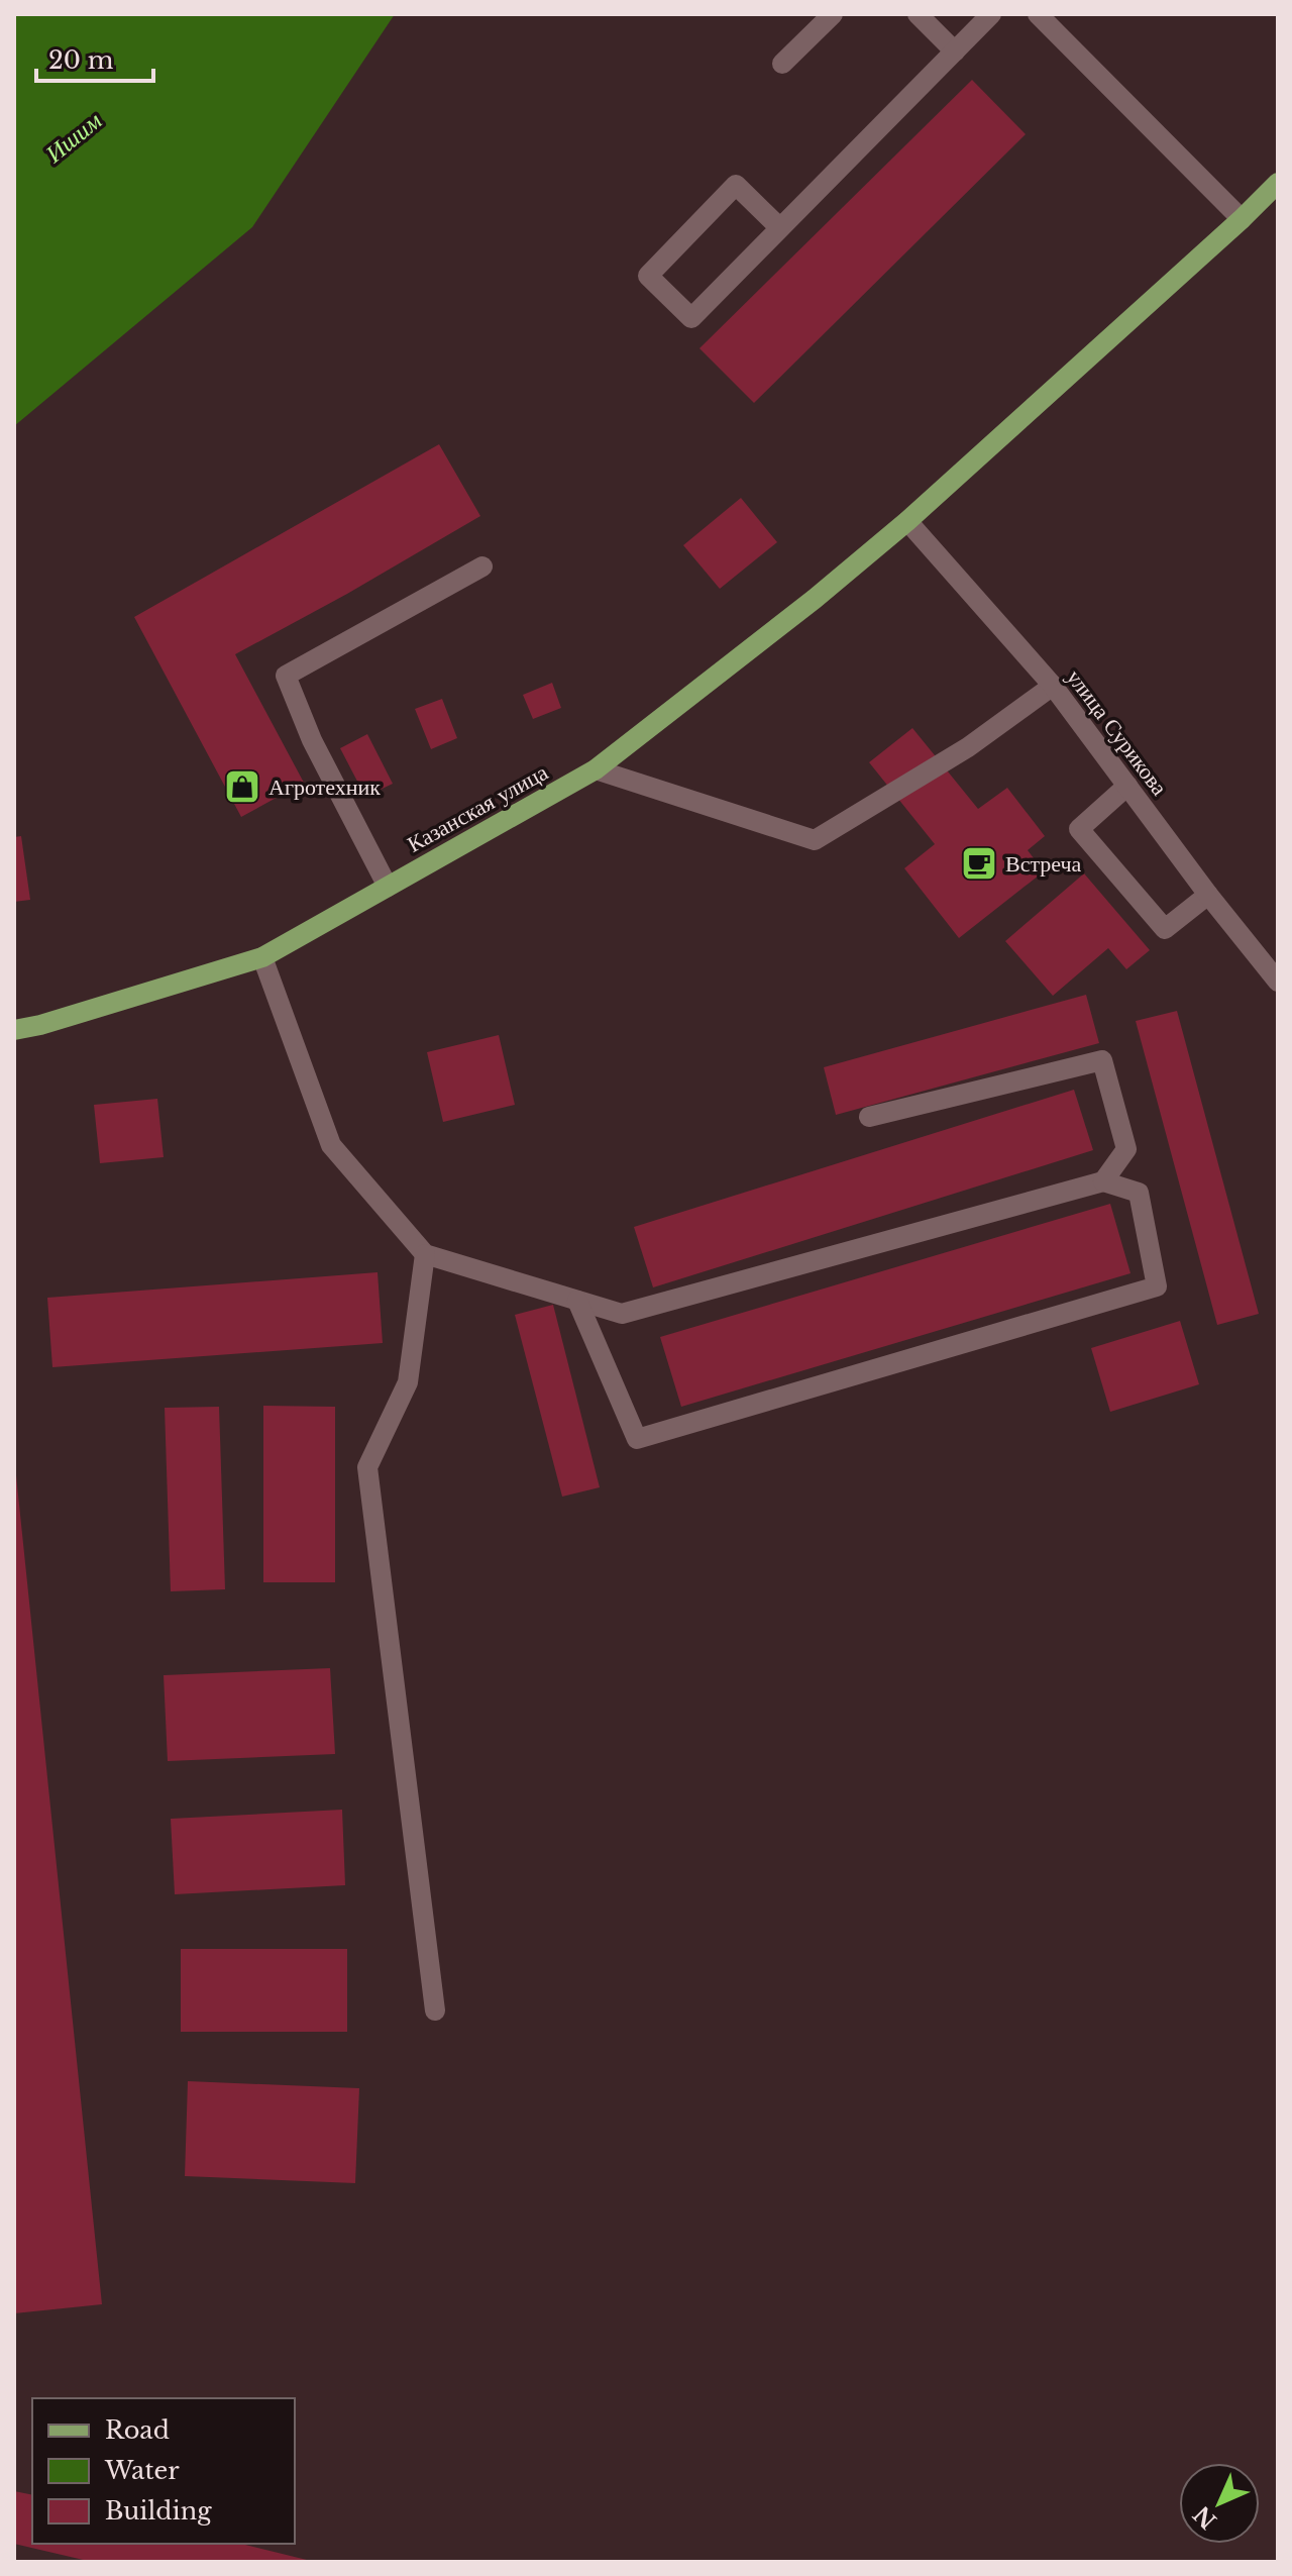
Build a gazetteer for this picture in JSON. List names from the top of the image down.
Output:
{
  "streets": {
    "main road": ["улица Сурикова", "Казанская улица"]
  },
  "crossings": [
    ["улица Сурикова", "Казанская улица"]
  ],
  "water": ["Ишим"],
  "places": {
    "shop": ["Агротехник"],
    "cafe": ["Встреча"]
  },
  "legend": ["Road", "Water", "Building"],
  "scale_bar": "20 m",
  "north": "bottom left"
}
